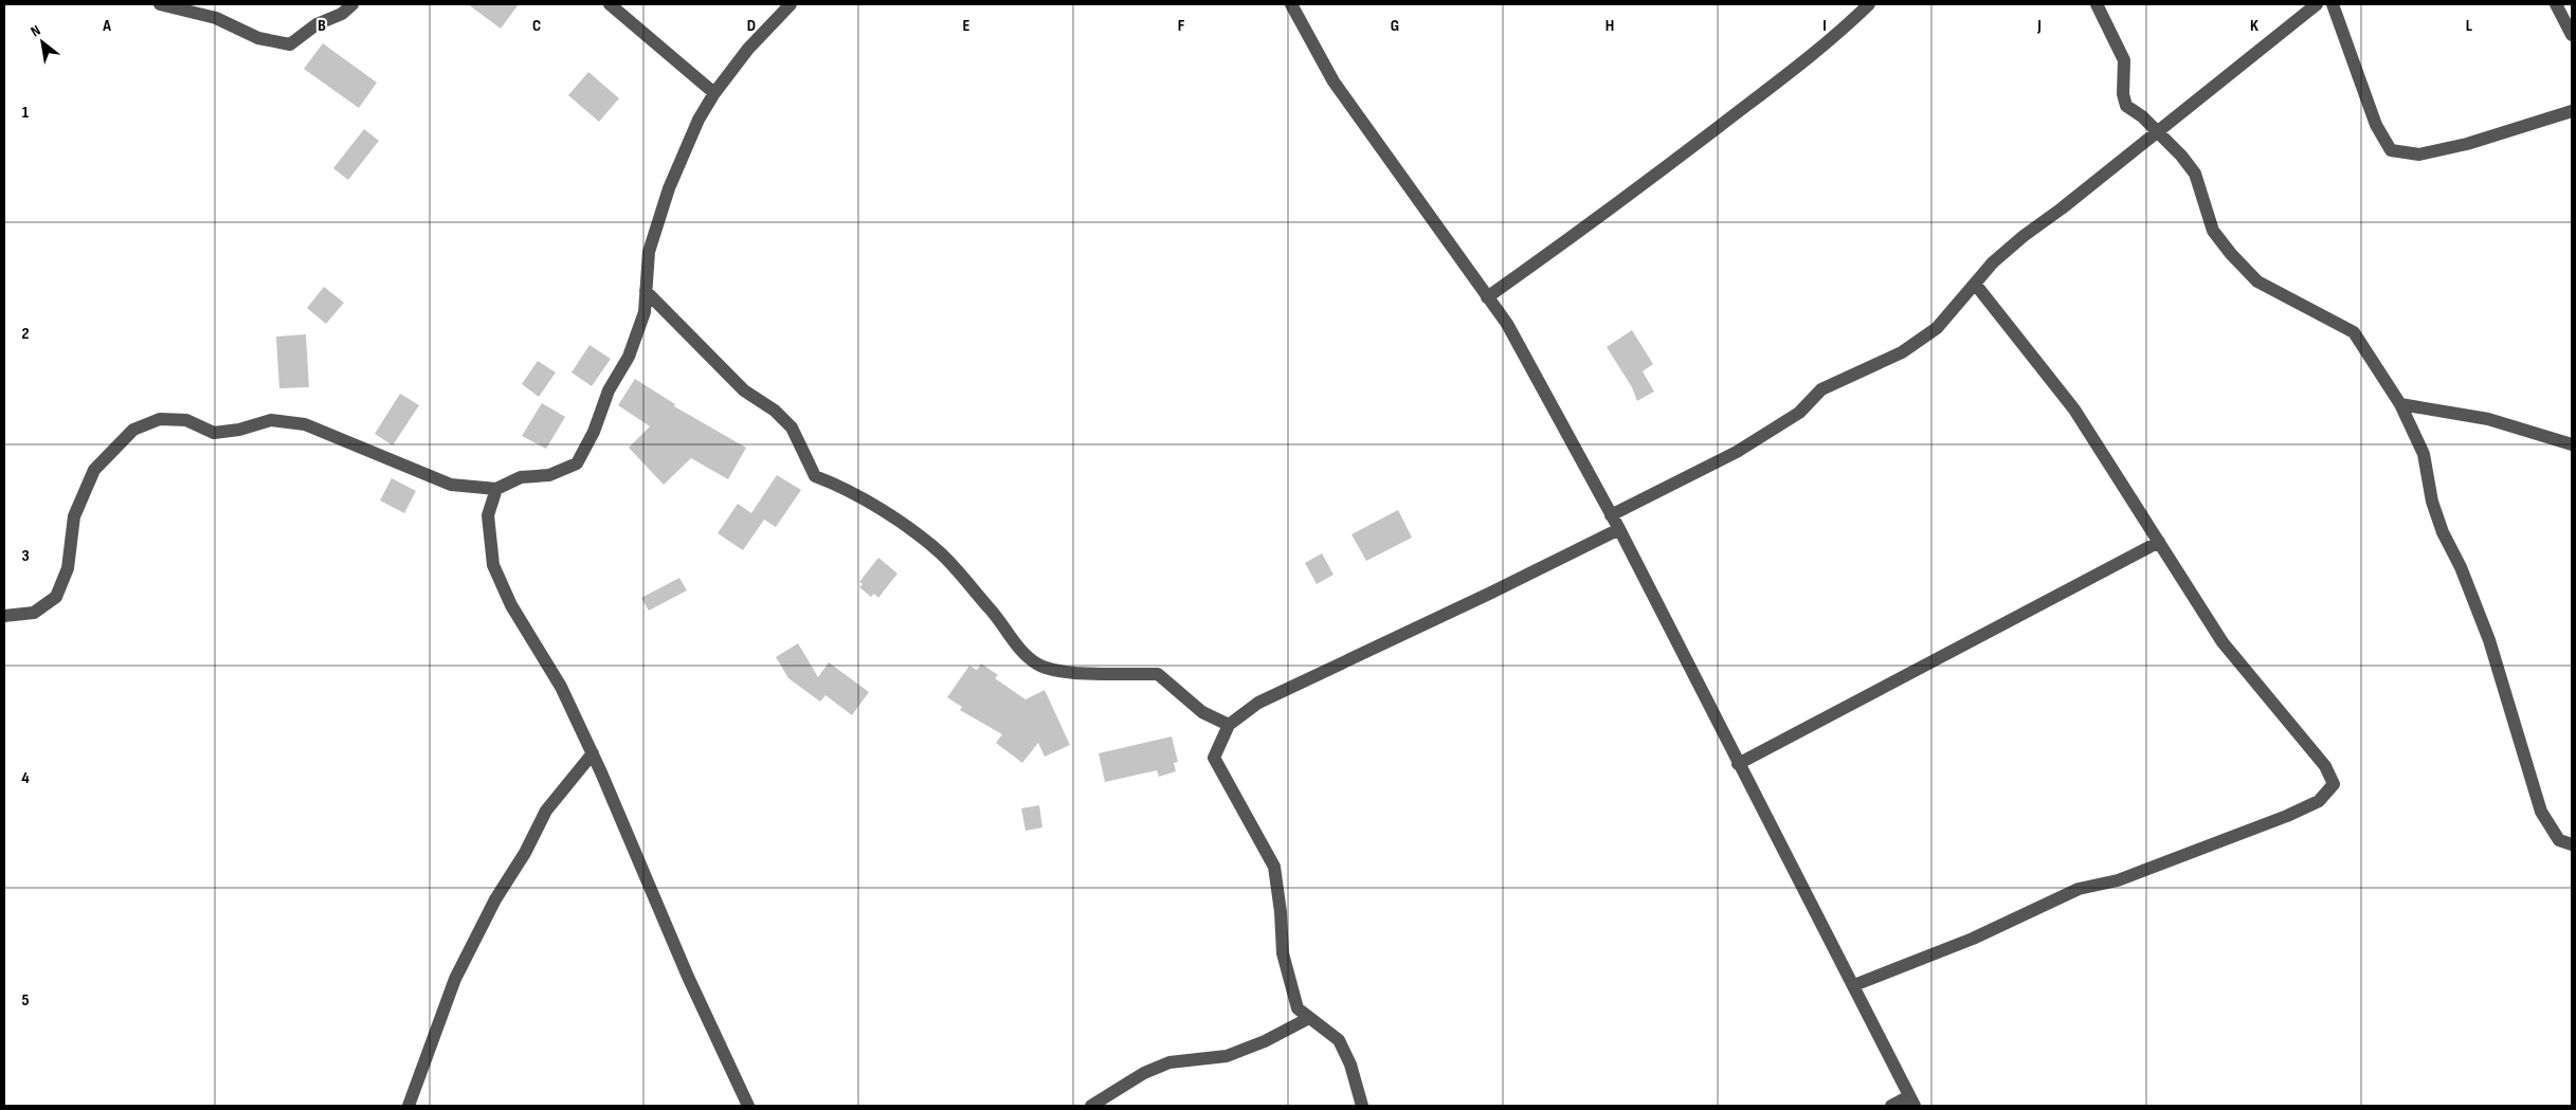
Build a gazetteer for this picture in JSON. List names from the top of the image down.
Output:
{
  "north": "top left",
  "grid": {
    "columns": [
      "A",
      "B",
      "C",
      "D",
      "E",
      "F",
      "G",
      "H",
      "I",
      "J",
      "K",
      "L"
    ],
    "rows": [
      "1",
      "2",
      "3",
      "4",
      "5"
    ]
  }
}
